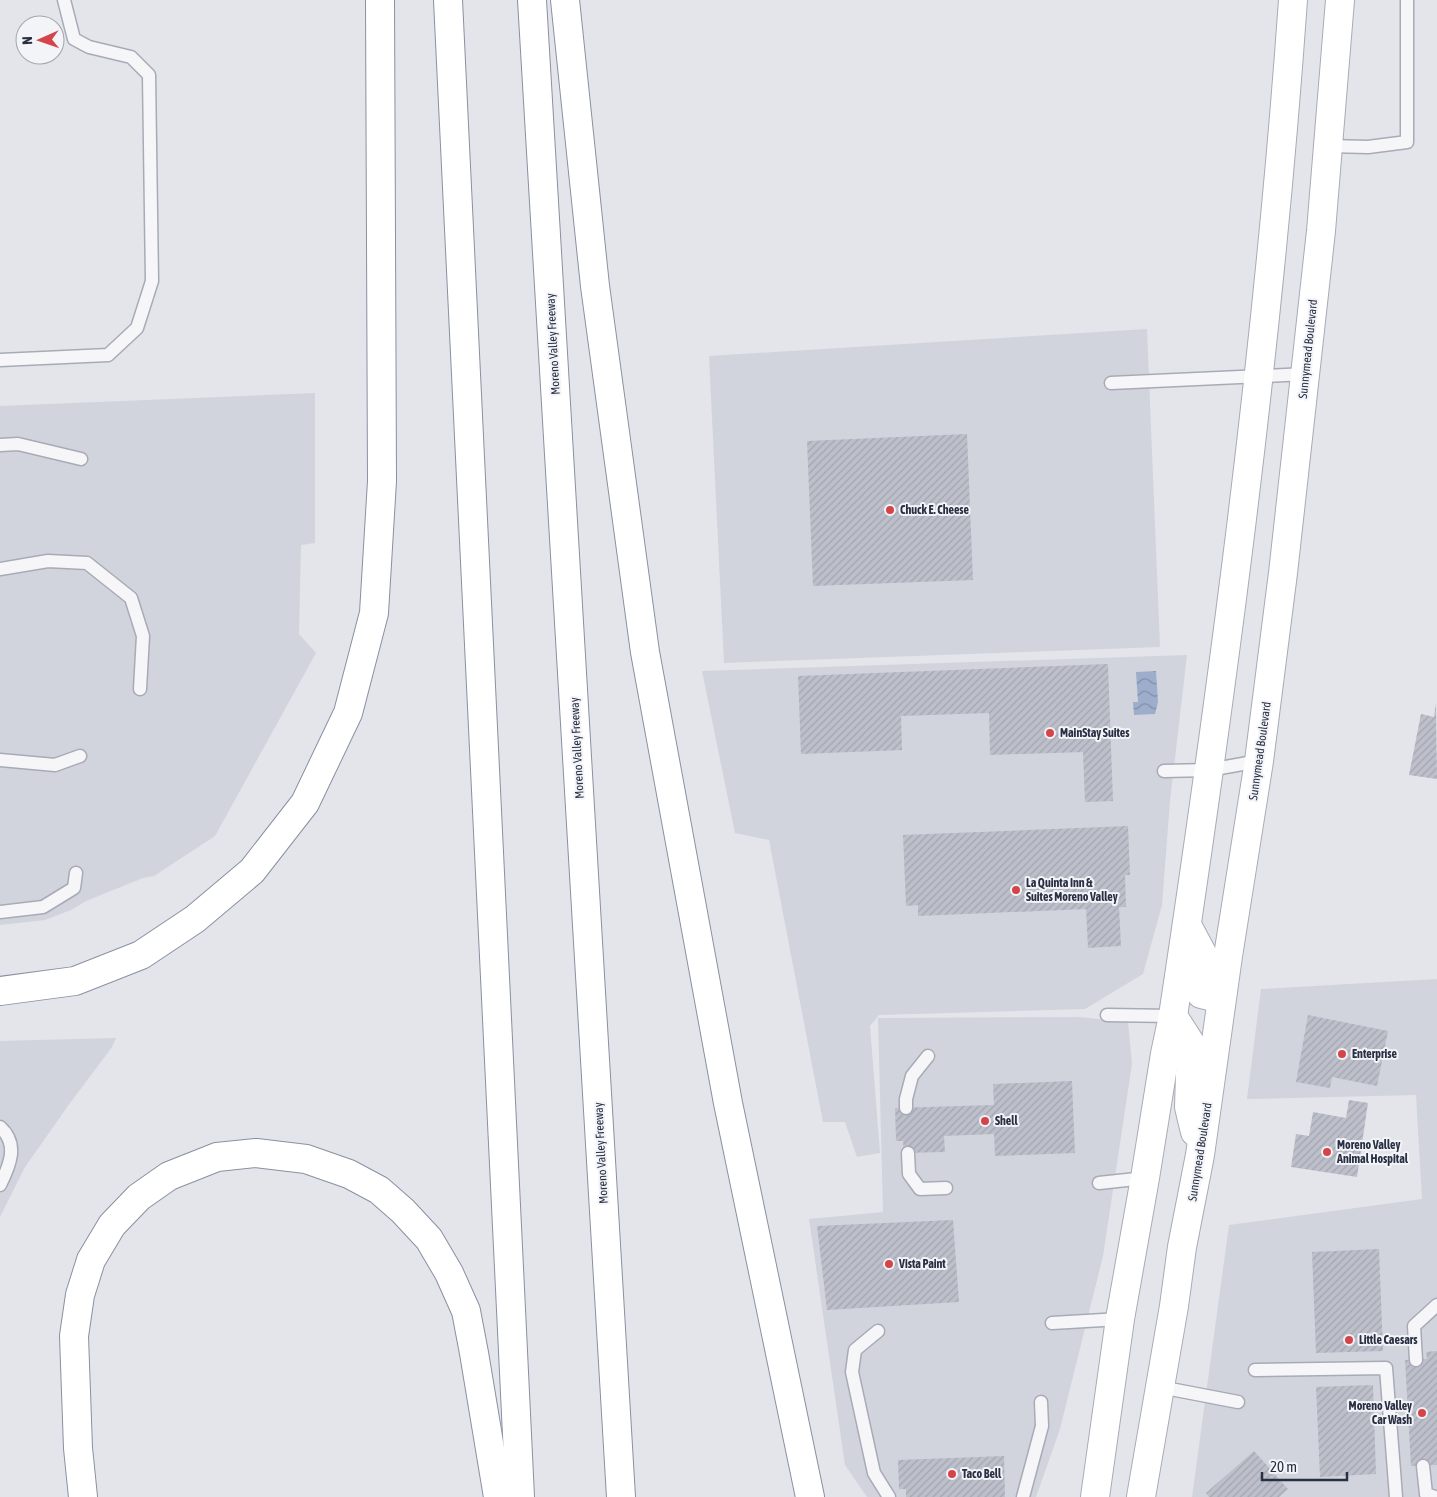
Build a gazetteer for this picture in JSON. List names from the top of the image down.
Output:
{
  "streets": {
    "main road": ["Moreno Valley Freeway", "Sunnymead Boulevard"]
  },
  "places": [
    "Chuck E. Cheese",
    "MainStay Suites",
    "La Quinta Inn & Suites Moreno Valley",
    "Enterprise",
    "Shell",
    "Moreno Valley Animal Hospital",
    "Vista Paint",
    "Little Caesars",
    "Moreno Valley Car Wash",
    "Taco Bell"
  ],
  "scale_bar": "20 m",
  "north": "left"
}
